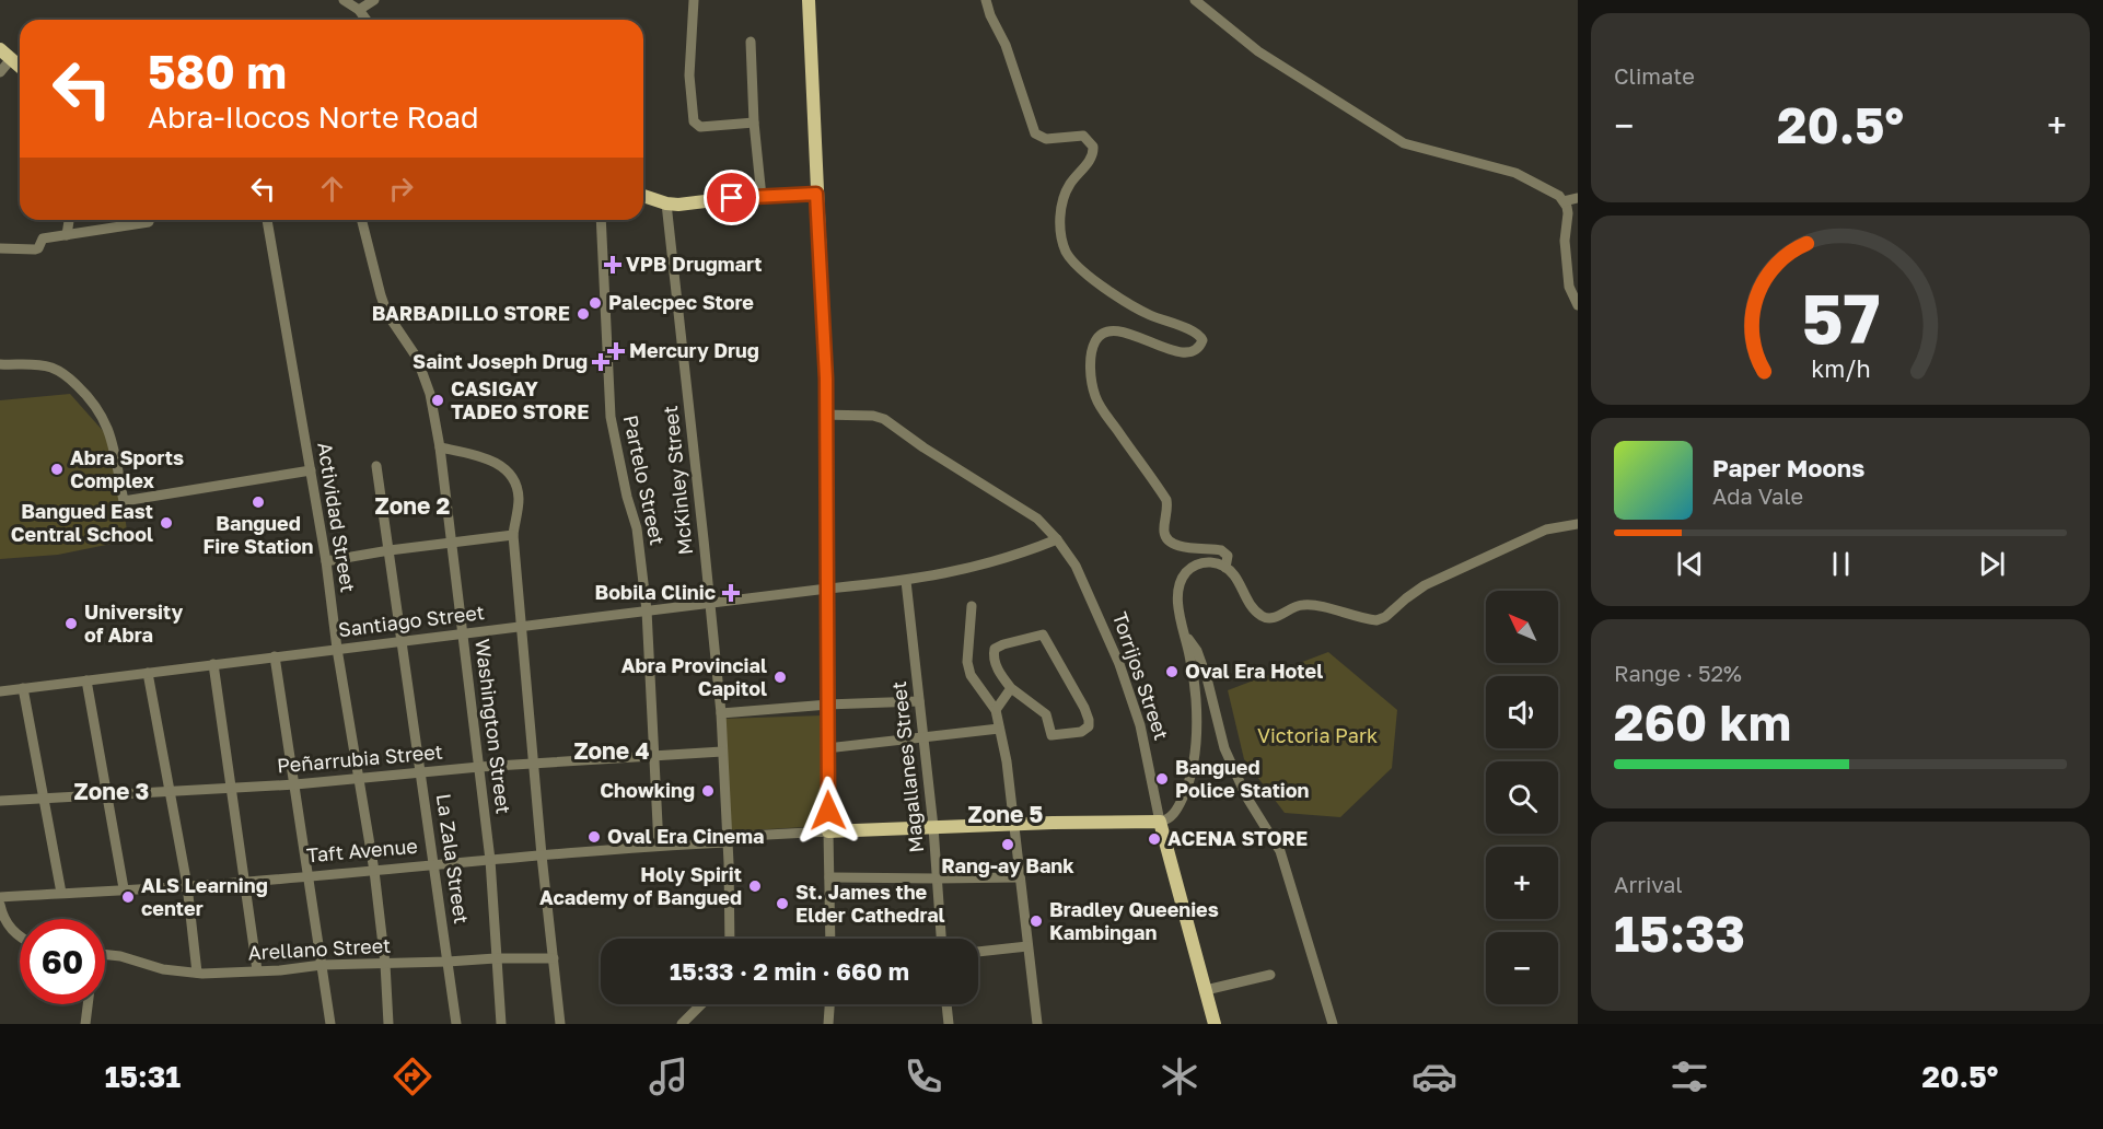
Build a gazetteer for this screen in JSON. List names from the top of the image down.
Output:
{
  "streets": {
    "main road": ["Torrijos Street", "Taft Avenue"],
    "street": [
      "Partelo Street",
      "McKinley Street",
      "Actividad Street",
      "Santiago Street",
      "Washington Street",
      "Peñarrubia Street",
      "Magallanes Street",
      "La Zala Street",
      "Arellano Street"
    ]
  },
  "crossings": [
    ["Partelo Street", "Santiago Street"],
    ["Partelo Street", "Peñarrubia Street"],
    ["Partelo Street", "Taft Avenue"],
    ["McKinley Street", "Santiago Street"],
    ["McKinley Street", "Peñarrubia Street"],
    ["McKinley Street", "Taft Avenue"],
    ["Actividad Street", "Santiago Street"],
    ["Actividad Street", "Peñarrubia Street"],
    ["Actividad Street", "Taft Avenue"],
    ["Actividad Street", "Arellano Street"],
    ["Santiago Street", "Torrijos Street"],
    ["Santiago Street", "Washington Street"],
    ["Santiago Street", "Magallanes Street"],
    ["Santiago Street", "La Zala Street"],
    ["Torrijos Street", "Taft Avenue"],
    ["Washington Street", "Peñarrubia Street"],
    ["Washington Street", "Taft Avenue"],
    ["Washington Street", "Arellano Street"],
    ["Peñarrubia Street", "La Zala Street"],
    ["Magallanes Street", "Taft Avenue"],
    ["Taft Avenue", "La Zala Street"],
    ["La Zala Street", "Arellano Street"]
  ],
  "districts": [
    "Zone 2",
    "Zone 4",
    "Zone 3",
    "Zone 5"
  ],
  "parks": ["Victoria Park"],
  "places": {
    "health": [
      "VPB Drugmart",
      "Mercury Drug",
      "Saint Joseph Drug",
      "Bobila Clinic"
    ],
    "other": [
      "Palecpec Store",
      "BARBADILLO STORE",
      "CASIGAY TADEO STORE",
      "Abra Sports Complex",
      "Bangued Fire Station",
      "Bangued East Central School",
      "University of Abra",
      "Oval Era Hotel",
      "Abra Provincial Capitol",
      "Bangued Police Station",
      "Chowking",
      "Oval Era Cinema",
      "ACENA STORE",
      "Rang-ay Bank",
      "Holy Spirit Academy of Bangued",
      "ALS Learning center",
      "St. James the Elder Cathedral",
      "Bradley Queenies Kambingan"
    ]
  },
  "north": "top left",
  "page": {
    "tile": [
      "Climate",
      ["Range · 52%", "260 km"],
      ["Arrival", "15:33"]
    ],
    "turn": ["580 m", "Abra-Ilocos Norte Road"],
    "heat": ["−", "20.5°", "+"],
    "song": ["Paper Moons", "Ada Vale"],
    "map_buttons": ["+", "−"],
    "limit": "60",
    "trip": "15:33 · 2 min · 660 m",
    "tabs": ["15:31", "20.5°"],
    "gauge": ["57", "km/h"]
  }
}
